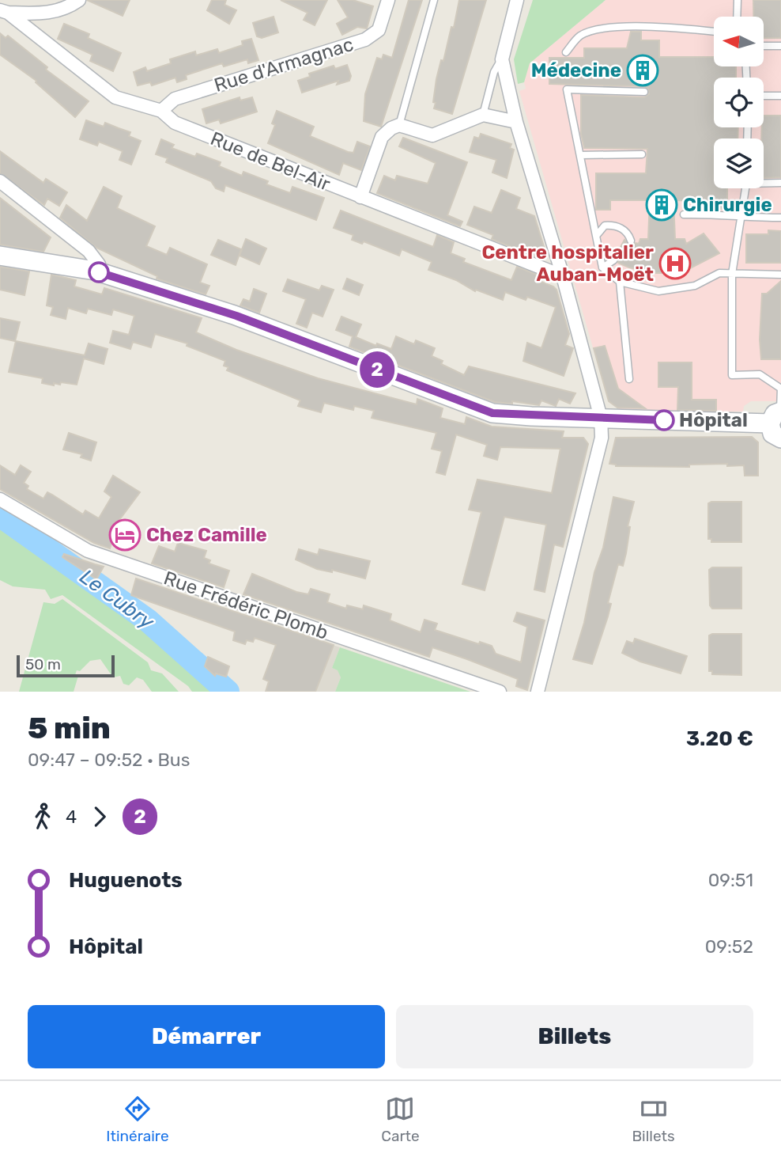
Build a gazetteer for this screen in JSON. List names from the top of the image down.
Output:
{
  "streets": {
    "street": ["Rue d'Armagnac", "Rue de Bel-Air", "Rue Frédéric Plomb"]
  },
  "crossings": [
    ["Rue d'Armagnac", "Rue de Bel-Air"]
  ],
  "water": ["Le Cubry"],
  "places": {
    "building": ["Médecine", "Chirurgie"],
    "hospital": ["Centre hospitalier Auban-Moët"],
    "other": ["Hôpital"],
    "hotel": ["Chez Camille"]
  },
  "lines": ["bus line 2"],
  "scale_bar": "50 m",
  "north": "left",
  "page": {
    "on_map": "2",
    "scale": "50 m",
    "heading": ["5 min", "09:47 – 09:52 · Bus", "3.20 €"],
    "legs": ["4", "2"],
    "list": [
      {
        "name": "Huguenots",
        "value": "09:51"
      },
      {
        "name": "Hôpital",
        "value": "09:52"
      }
    ],
    "buttons": ["Démarrer", "Billets"],
    "tabs": ["Itinéraire", "Carte", "Billets"]
  }
}
